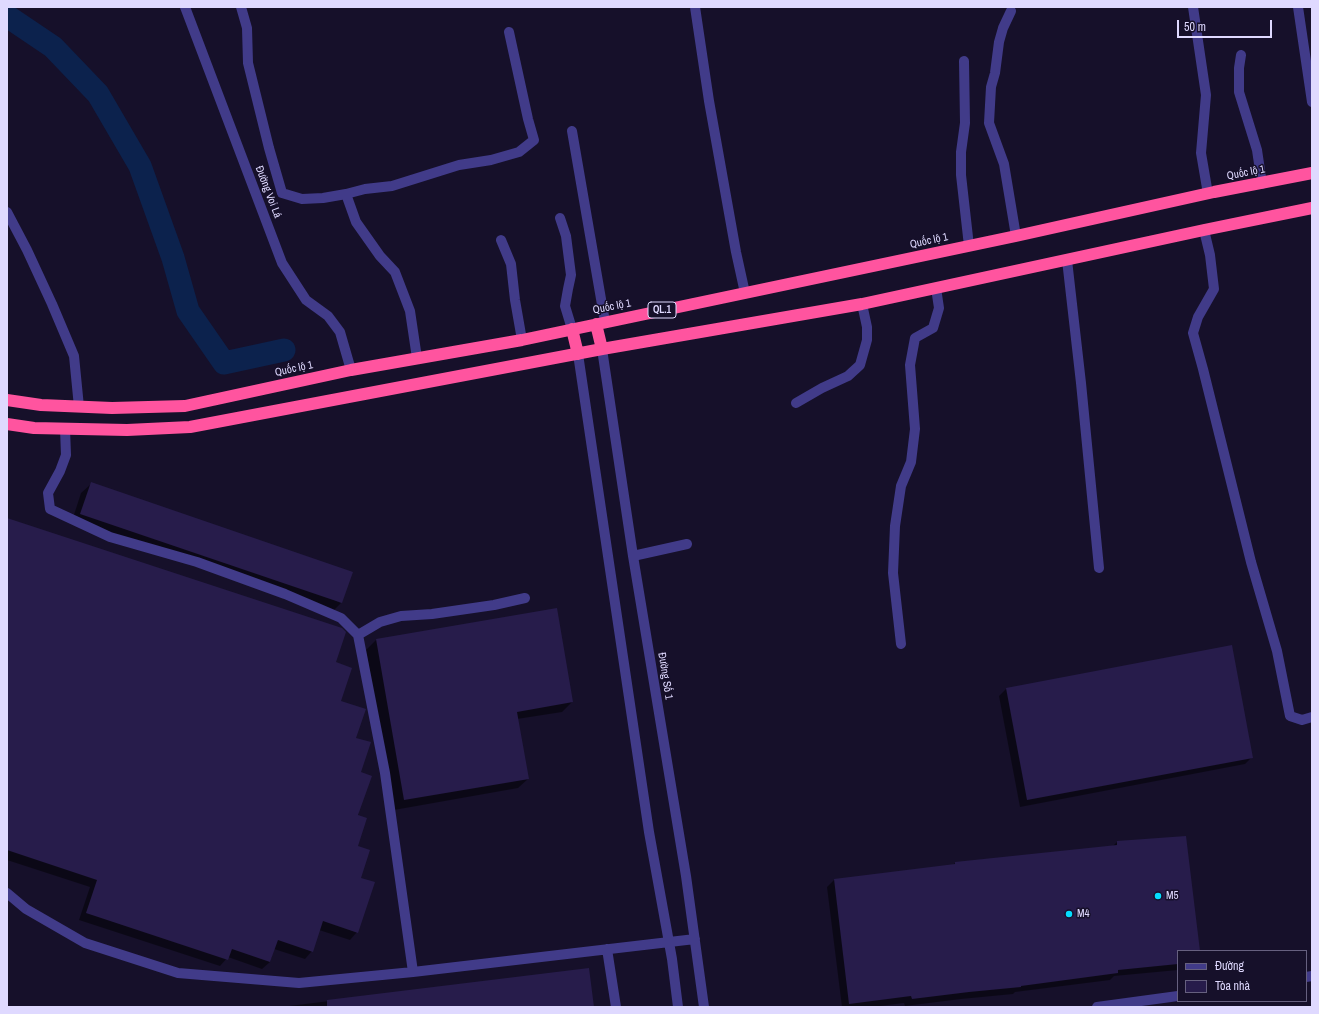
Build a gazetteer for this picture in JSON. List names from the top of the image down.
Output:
{
  "streets": {
    "highway": ["Quốc lộ 1", "QL.1"],
    "street": ["Đường Voi Lá", "Đường Số 1"]
  },
  "crossings": [
    ["Quốc lộ 1", "Đường Voi Lá"]
  ],
  "places": ["M5", "M4"],
  "legend": ["Đường", "Tòa nhà"],
  "scale_bar": "50 m"
}
